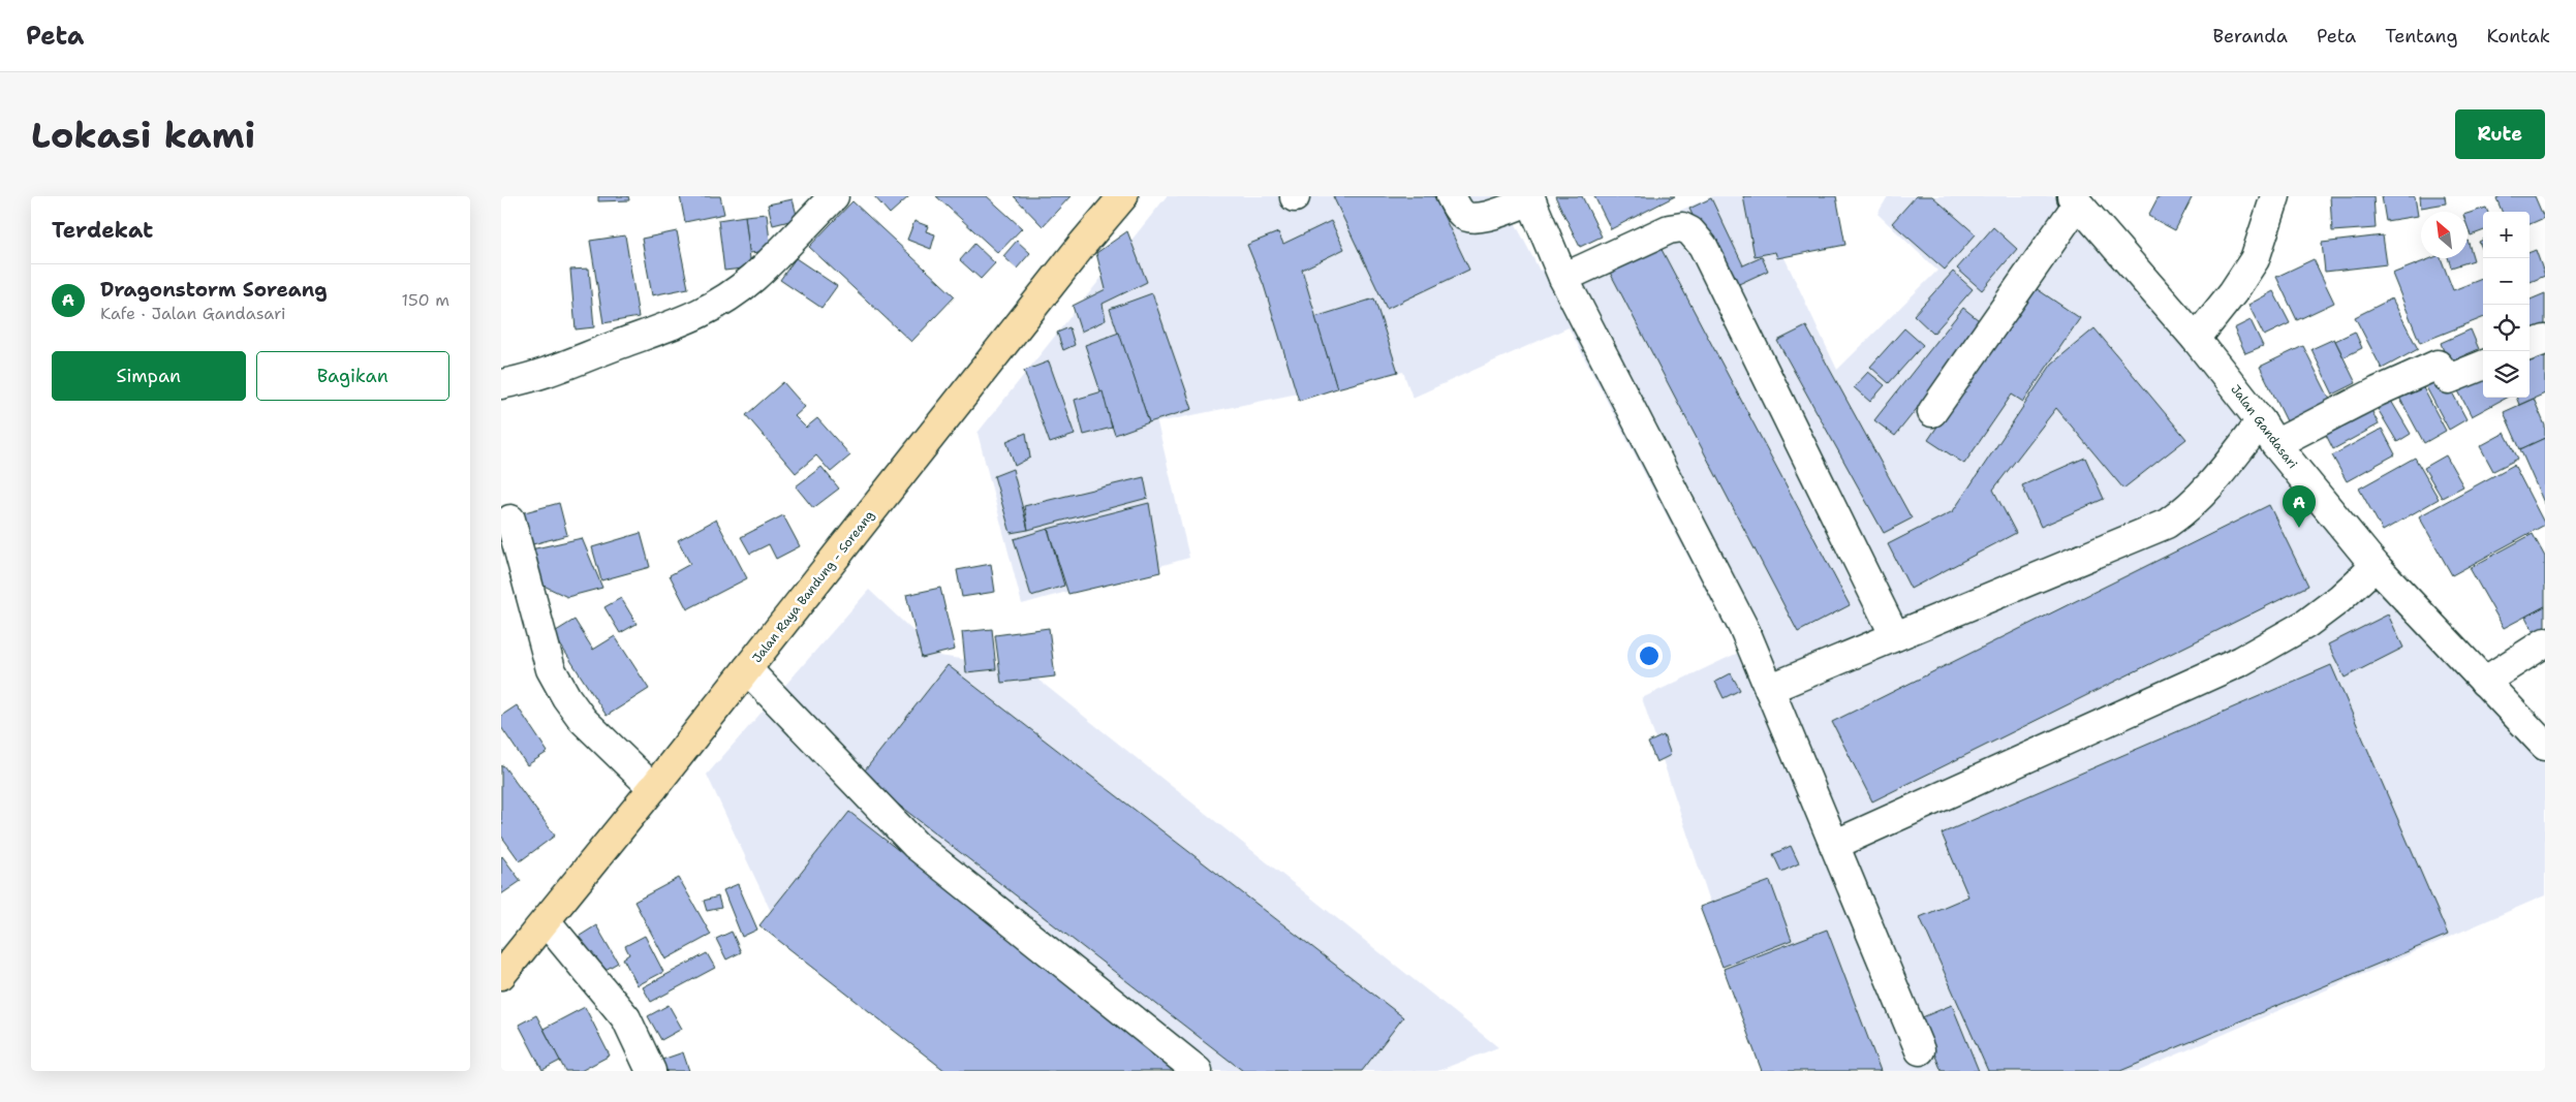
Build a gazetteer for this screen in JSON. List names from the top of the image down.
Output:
{
  "streets": {
    "main road": ["Jalan Raya Bandung - Soreang"],
    "street": ["Jalan Gandasari"]
  },
  "north": "top left",
  "page": {
    "header": "Peta",
    "nav": [
      "Beranda",
      "Peta",
      "Tentang",
      "Kontak"
    ],
    "buttons": [
      "Rute",
      ["Simpan", "Bagikan"]
    ],
    "title": "Lokasi kami",
    "heading": "Terdekat",
    "map_buttons": ["+", "−"],
    "list": [
      {
        "mark": "A",
        "name": "Dragonstorm Soreang",
        "note": "Kafe · Jalan Gandasari",
        "value": "150 m"
      }
    ],
    "pins": "A"
  }
}
